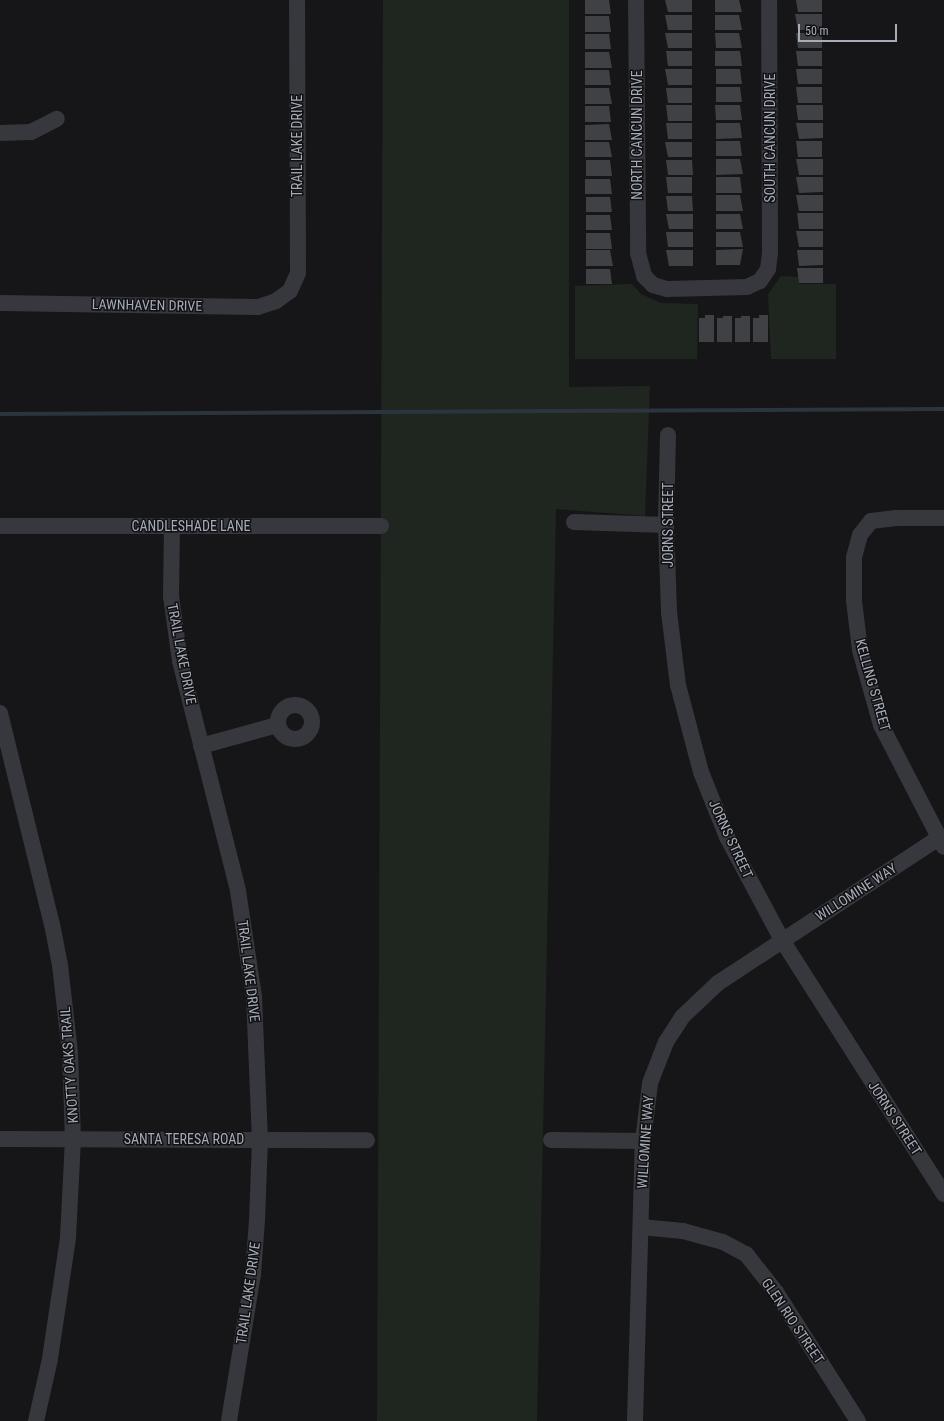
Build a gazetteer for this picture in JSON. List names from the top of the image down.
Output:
{
  "streets": {
    "street": [
      "NORTH CANCUN DRIVE",
      "SOUTH CANCUN DRIVE",
      "TRAIL LAKE DRIVE",
      "LAWNHAVEN DRIVE",
      "JORNS STREET",
      "CANDLESHADE LANE",
      "KELLING STREET",
      "WILLOMINE WAY",
      "KNOTTY OAKS TRAIL",
      "SANTA TERESA ROAD",
      "GLEN RIO STREET"
    ]
  },
  "crossings": [
    ["NORTH CANCUN DRIVE", "SOUTH CANCUN DRIVE"],
    ["TRAIL LAKE DRIVE", "LAWNHAVEN DRIVE"],
    ["TRAIL LAKE DRIVE", "CANDLESHADE LANE"],
    ["TRAIL LAKE DRIVE", "SANTA TERESA ROAD"],
    ["JORNS STREET", "WILLOMINE WAY"],
    ["KELLING STREET", "WILLOMINE WAY"],
    ["WILLOMINE WAY", "GLEN RIO STREET"],
    ["KNOTTY OAKS TRAIL", "SANTA TERESA ROAD"]
  ],
  "scale_bar": "50 m"
}
